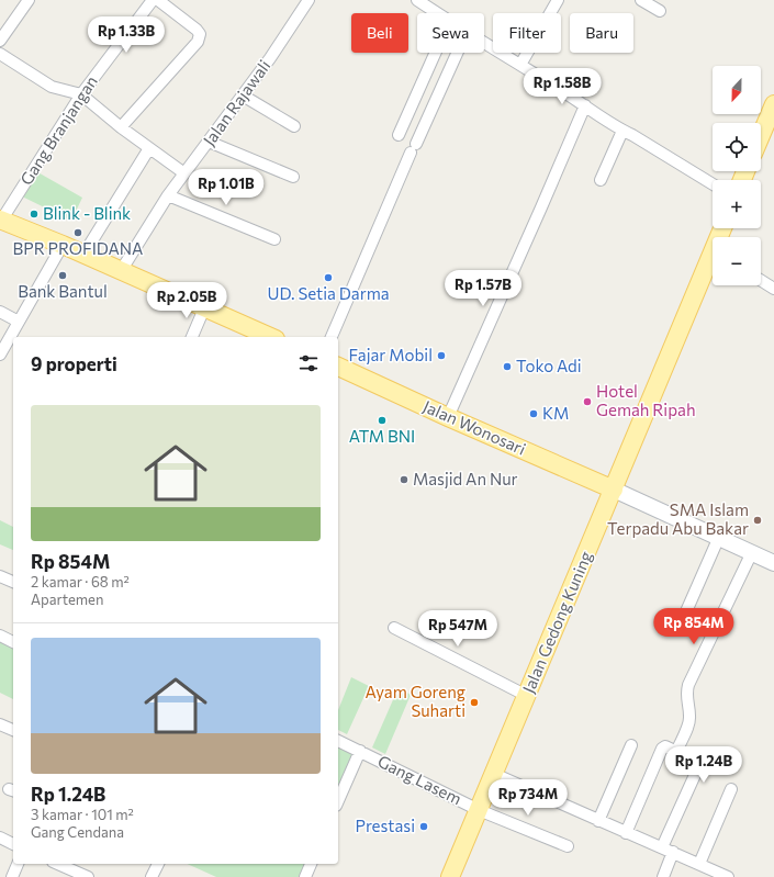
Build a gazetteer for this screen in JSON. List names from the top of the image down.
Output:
{
  "streets": {
    "main road": ["Jalan Wonosari", "Jalan Gedong Kuning"],
    "street": ["Jalan Rajawali", "Gang Branjangan", "Gang Lasem"]
  },
  "crossings": [
    ["Jalan Wonosari", "Jalan Gedong Kuning"],
    ["Jalan Gedong Kuning", "Gang Lasem"]
  ],
  "places": [
    "Blink - Blink",
    "BPR PROFIDANA",
    "Bank Bantul",
    "UD. Setia Darma",
    "Fajar Mobil",
    "Toko Adi",
    "Hotel Gemah Ripah",
    "KM",
    "ATM BNI",
    "Masjid An Nur",
    "SMA Islam Terpadu Abu Bakar",
    "Ayam Goreng Suharti",
    "Prestasi"
  ],
  "north": "bottom",
  "page": {
    "chip": [
      "Beli",
      "Sewa",
      "Filter",
      "Baru"
    ],
    "price": [
      "Rp 1.33B",
      "Rp 1.58B",
      "Rp 1.01B",
      "Rp 1.57B",
      "Rp 2.05B",
      "Rp 854M",
      "Rp 547M",
      "Rp 1.24B",
      "Rp 734M"
    ],
    "map_buttons": ["+", "−"],
    "heading": "9 properti",
    "list": [
      {
        "name": "Rp 854M",
        "note": "2 kamar · 68 m² · Apartemen"
      },
      {
        "name": "Rp 1.24B",
        "note": "3 kamar · 101 m² · Gang Cendana"
      }
    ]
  }
}
